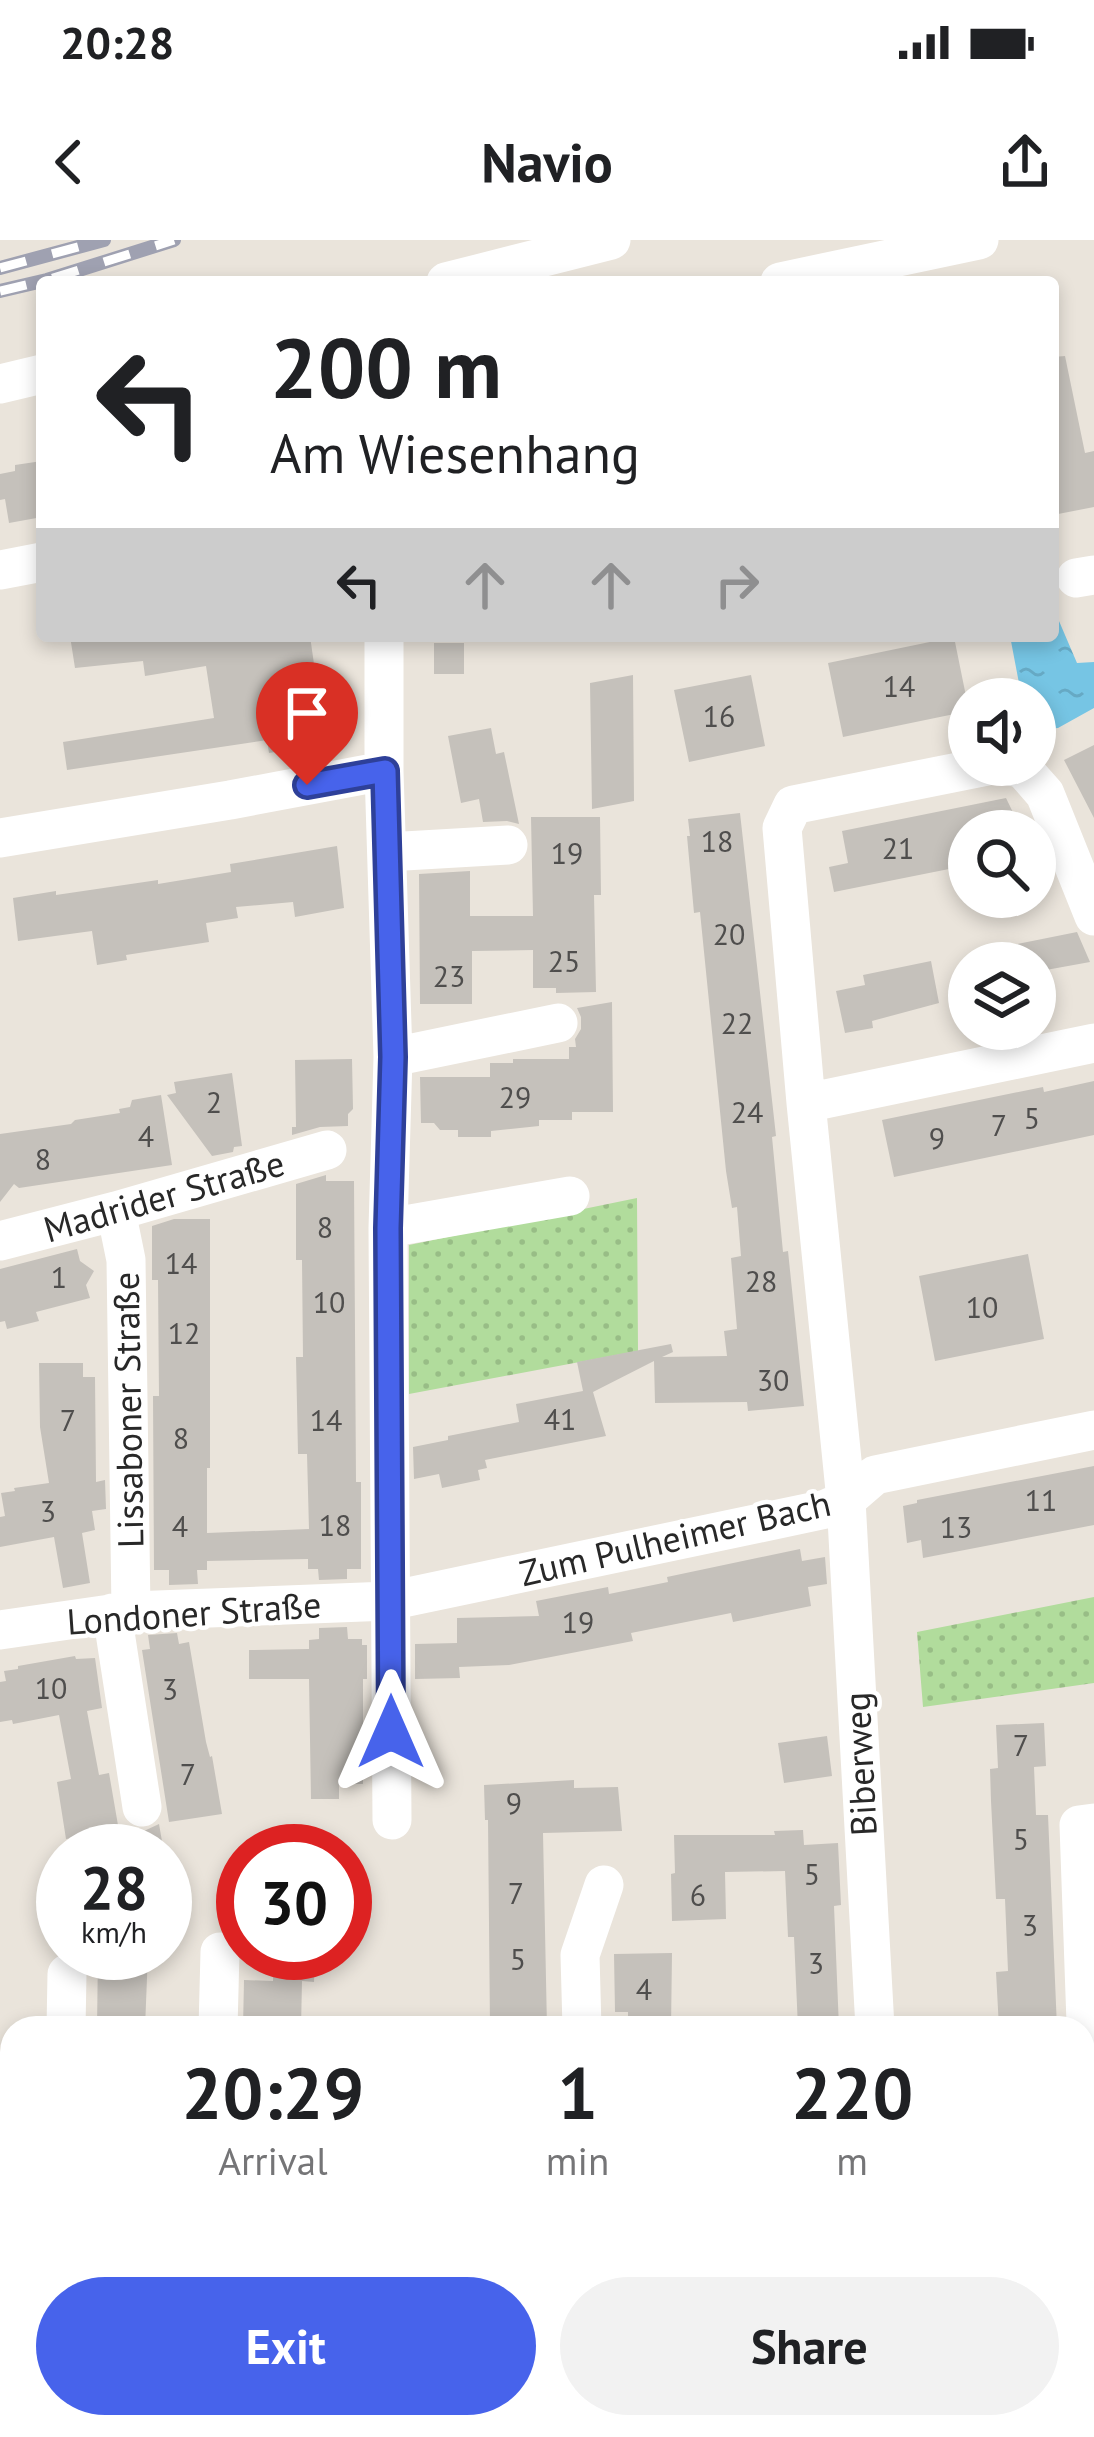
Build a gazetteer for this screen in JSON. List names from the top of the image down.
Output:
{
  "streets": {
    "street": [
      "Madrider Straße",
      "Lissaboner Straße",
      "Zum Pulheimer Bach",
      "Londoner Straße",
      "Biberweg"
    ]
  },
  "crossings": [
    ["Madrider Straße", "Lissaboner Straße"],
    ["Lissaboner Straße", "Londoner Straße"],
    ["Zum Pulheimer Bach", "Londoner Straße"],
    ["Zum Pulheimer Bach", "Biberweg"]
  ],
  "house_numbers": [
    "14",
    "16",
    "18",
    "21",
    "19",
    "20",
    "25",
    "23",
    "22",
    "29",
    "2",
    "24",
    "5",
    "7",
    "4",
    "9",
    "8",
    "8",
    "14",
    "1",
    "28",
    "10",
    "10",
    "12",
    "30",
    "41",
    "7",
    "14",
    "8",
    "11",
    "3",
    "18",
    "4",
    "13",
    "19",
    "10",
    "3",
    "7",
    "7",
    "9",
    "5",
    "5",
    "7",
    "6",
    "3",
    "5",
    "3",
    "4"
  ],
  "page": {
    "status": "20:28",
    "header": "Navio",
    "turn": ["200 m", "Am Wiesenhang"],
    "speed": "28 km/h",
    "limit": "30",
    "eta": [
      "20:29",
      "Arrival",
      "1",
      "min",
      "220",
      "m"
    ],
    "buttons": ["Exit", "Share"]
  }
}
